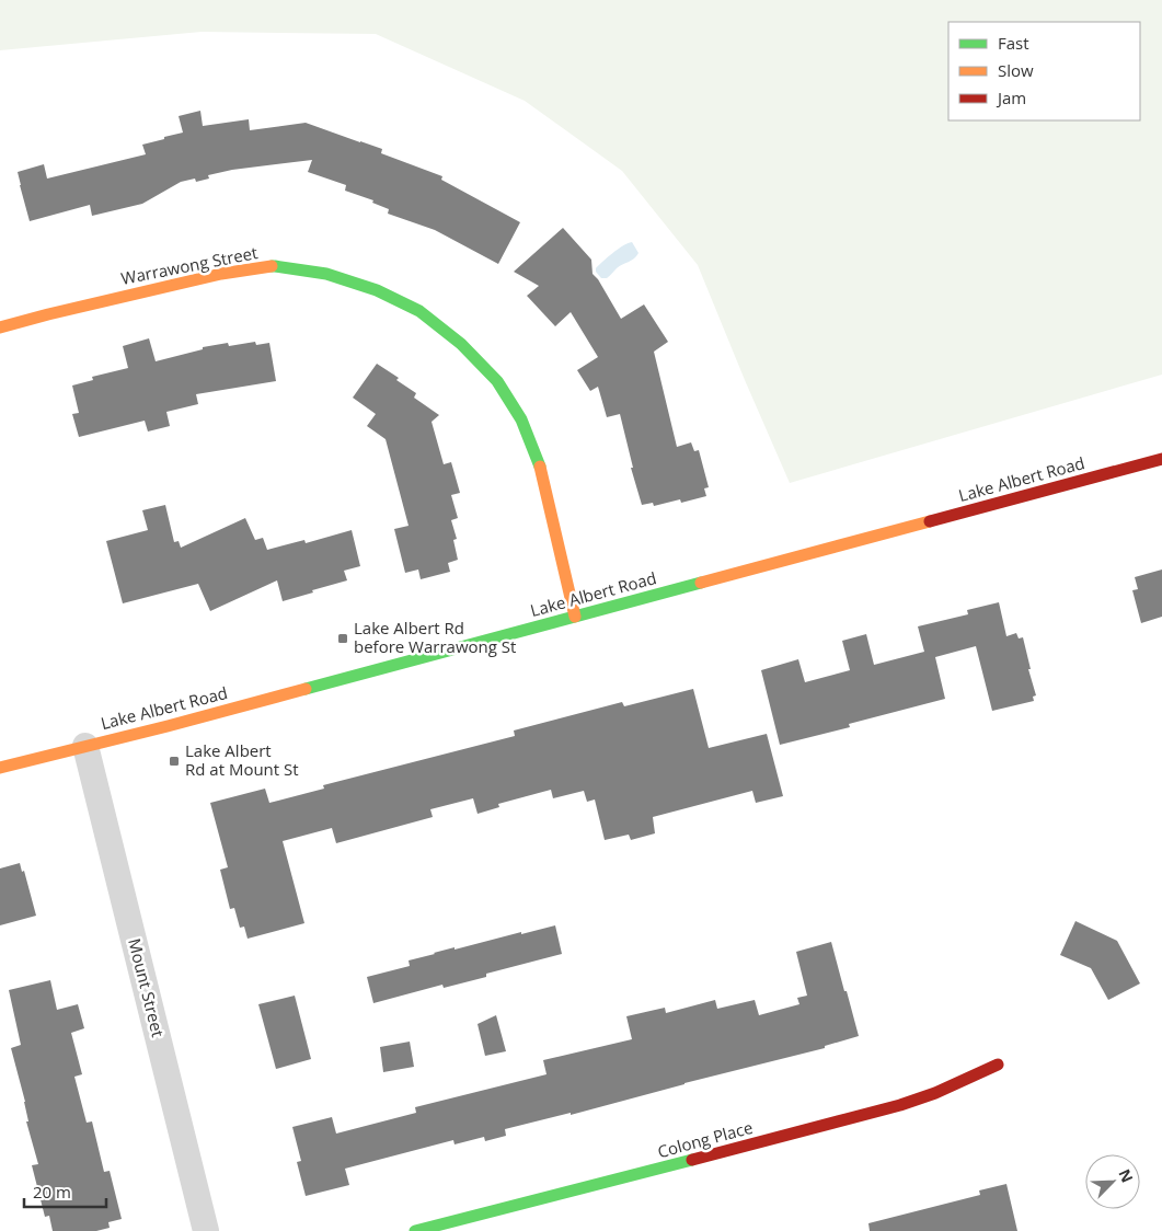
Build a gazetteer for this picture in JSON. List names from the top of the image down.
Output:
{
  "streets": {
    "street": [
      "Warrawong Street",
      "Lake Albert Road",
      "Mount Street",
      "Colong Place"
    ]
  },
  "crossings": [
    ["Warrawong Street", "Lake Albert Road"],
    ["Lake Albert Road", "Mount Street"]
  ],
  "places": {
    "transit": ["Lake Albert Rd before Warrawong St", "Lake Albert Rd at Mount St"]
  },
  "legend": ["Fast", "Slow", "Jam"],
  "scale_bar": "20 m",
  "north": "top right"
}
